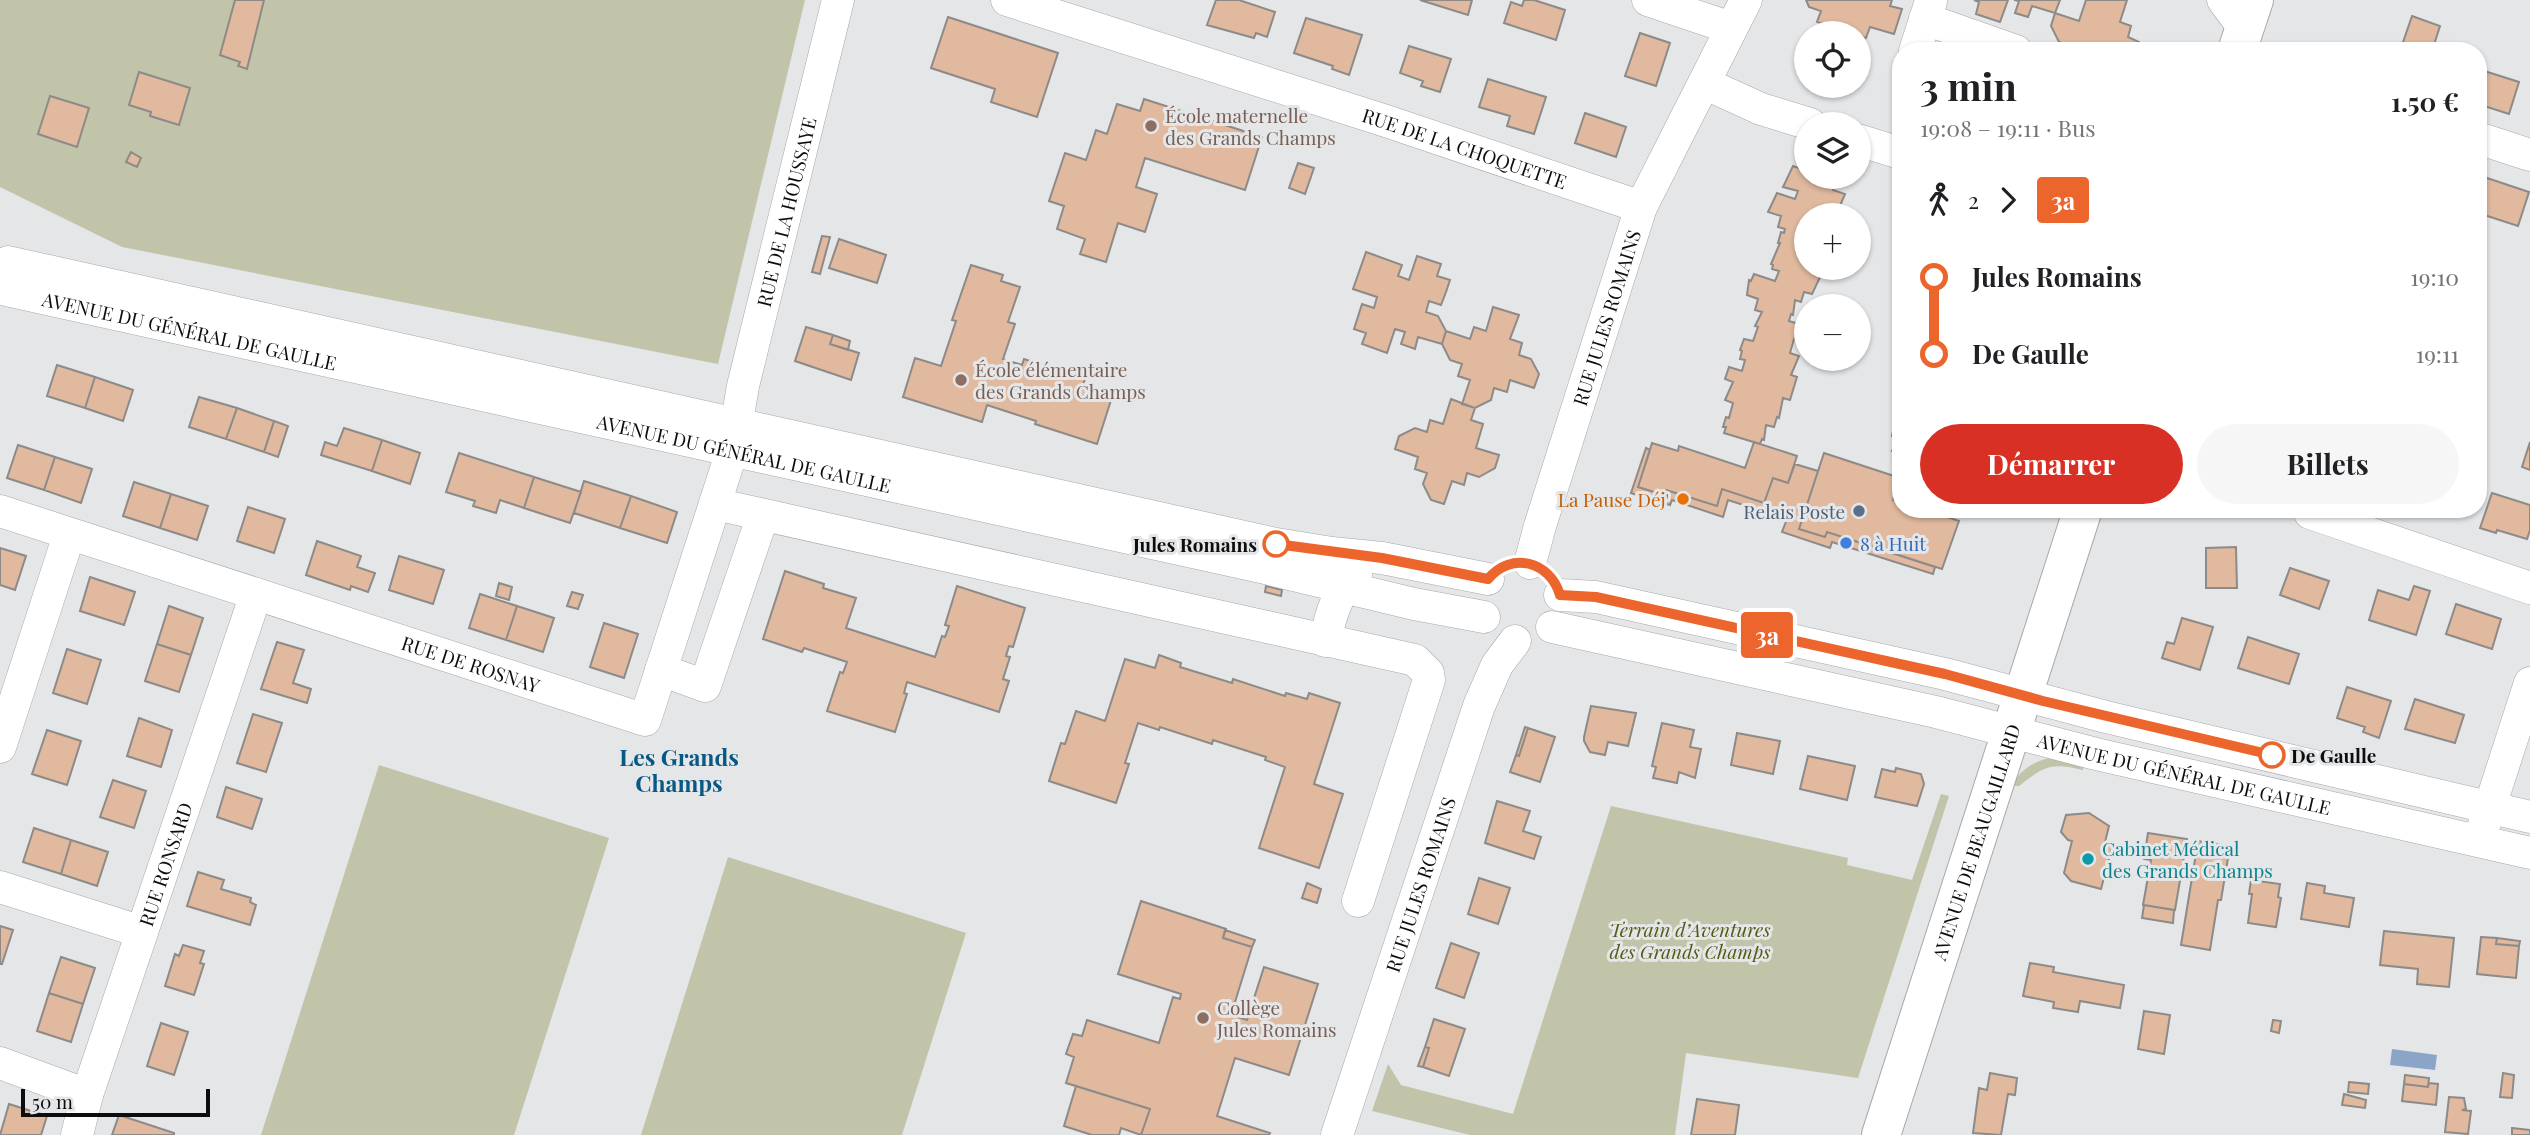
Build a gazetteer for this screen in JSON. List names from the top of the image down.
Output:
{
  "streets": {
    "main road": ["AVENUE DE BEAUGAILLARD"],
    "street": [
      "RUE DE LA CHOQUETTE",
      "RUE DE LA HOUSSAYE",
      "RUE JULES ROMAINS",
      "AVENUE DU GÉNÉRAL DE GAULLE",
      "RUE DE ROSNAY",
      "RUE RONSARD"
    ]
  },
  "crossings": [
    ["RUE DE LA CHOQUETTE", "RUE JULES ROMAINS"],
    ["RUE DE LA HOUSSAYE", "AVENUE DU GÉNÉRAL DE GAULLE"],
    ["RUE DE LA HOUSSAYE", "RUE DE ROSNAY"],
    ["RUE JULES ROMAINS", "AVENUE DU GÉNÉRAL DE GAULLE"],
    ["AVENUE DU GÉNÉRAL DE GAULLE", "RUE DE ROSNAY"],
    ["AVENUE DU GÉNÉRAL DE GAULLE", "AVENUE DE BEAUGAILLARD"],
    ["RUE DE ROSNAY", "RUE RONSARD"]
  ],
  "districts": ["Les Grands Champs"],
  "parks": ["Terrain d’Aventures des Grands Champs"],
  "places": [
    "École maternelle des Grands Champs",
    "École élémentaire des Grands Champs",
    "La Pause Déj'",
    "Relais Poste",
    "8 à Huit",
    "Jules Romains",
    "De Gaulle",
    "Cabinet Médical des Grands Champs",
    "Collège Jules Romains"
  ],
  "lines": ["bus line 3a"],
  "scale_bar": "50 m",
  "page": {
    "on_map": "3a",
    "map_buttons": ["+", "−"],
    "heading": ["3 min", "19:08 – 19:11 · Bus", "1.50 €"],
    "legs": ["2", "3a"],
    "list": [
      {
        "name": "Jules Romains",
        "value": "19:10"
      },
      {
        "name": "De Gaulle",
        "value": "19:11"
      }
    ],
    "buttons": ["Démarrer", "Billets"],
    "scale": "50 m"
  }
}
